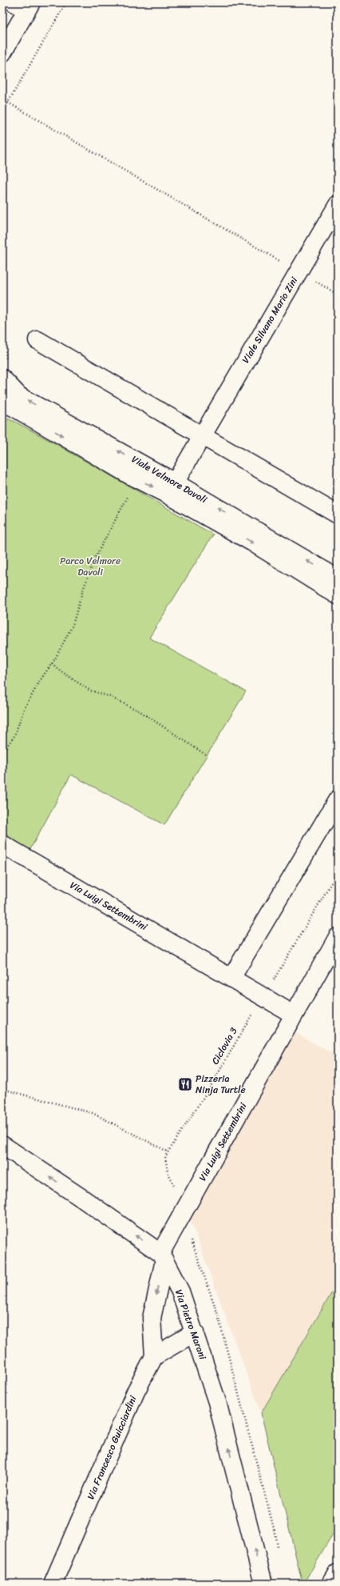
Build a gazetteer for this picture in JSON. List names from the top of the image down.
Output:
{
  "streets": {
    "street": [
      "Viale Silvano Mario Zini",
      "Viale Velmore Davoli",
      "Via Luigi Settembrini",
      "Via Pietro Marani",
      "Via Francesco Guicciardini"
    ],
    "path": ["Ciclovia 3"]
  },
  "crossings": [
    ["Viale Silvano Mario Zini", "Viale Velmore Davoli"],
    ["Via Luigi Settembrini", "Ciclovia 3"],
    ["Via Luigi Settembrini", "Via Pietro Marani"],
    ["Via Luigi Settembrini", "Via Francesco Guicciardini"]
  ],
  "one_way": ["Via Pietro Marani"],
  "parks": ["Parco Velmore Davoli"],
  "places": {
    "restaurant": ["Pizzeria Ninja Turtle"]
  }
}
